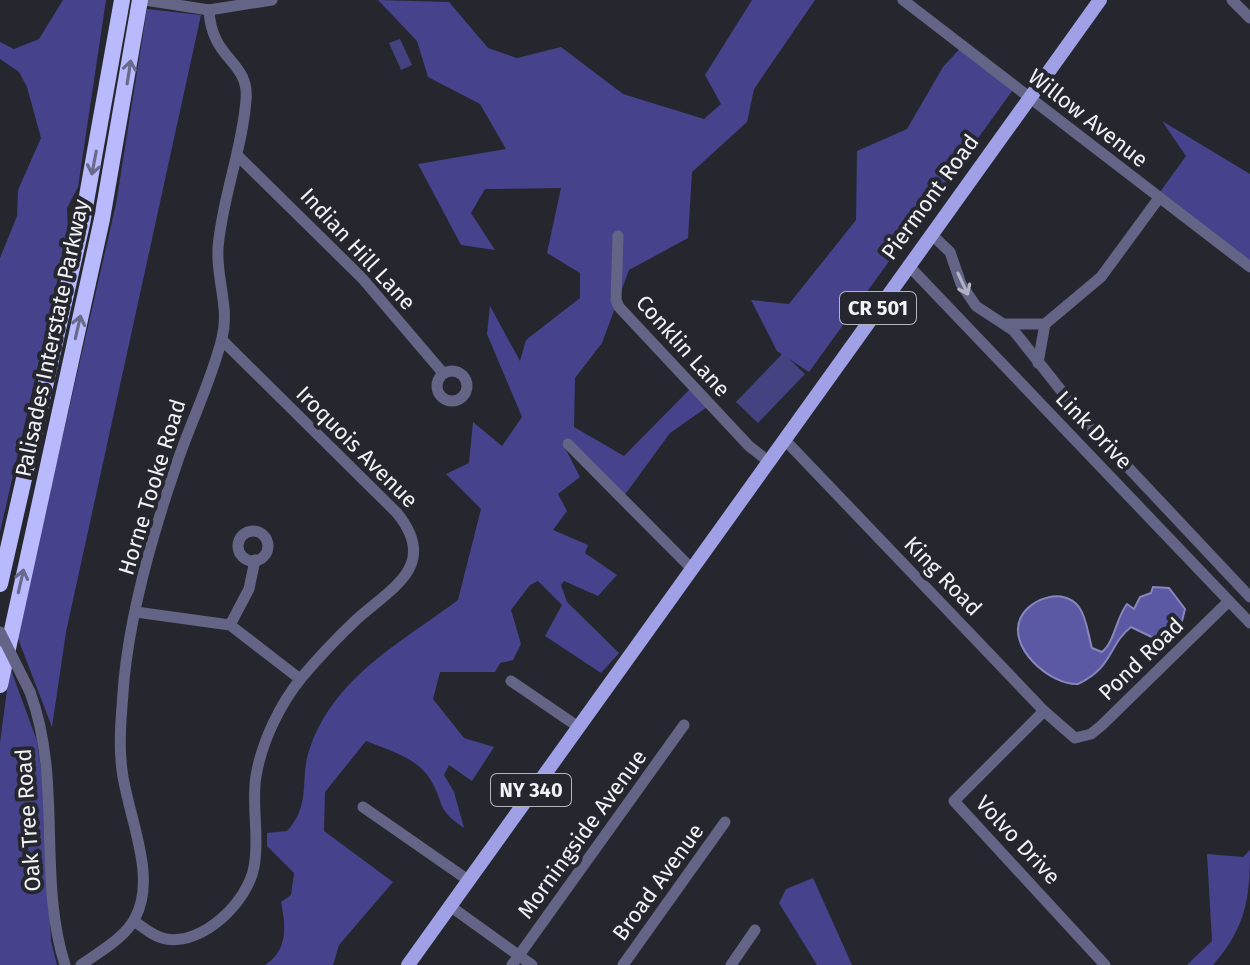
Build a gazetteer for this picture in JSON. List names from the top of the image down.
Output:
{
  "streets": {
    "highway": ["Palisades Interstate Parkway"],
    "main road": ["Piermont Road", "CR 501", "NY 340"],
    "street": [
      "Willow Avenue",
      "Indian Hill Lane",
      "Conklin Lane",
      "Link Drive",
      "Iroquois Avenue",
      "Horne Tooke Road",
      "King Road",
      "Pond Road",
      "Oak Tree Road",
      "Morningside Avenue",
      "Volvo Drive",
      "Broad Avenue"
    ]
  },
  "crossings": [
    ["Willow Avenue", "Piermont Road"],
    ["Piermont Road", "Conklin Lane"],
    ["Piermont Road", "Link Drive"],
    ["Piermont Road", "King Road"],
    ["Piermont Road", "NY 340"],
    ["Indian Hill Lane", "Horne Tooke Road"],
    ["Link Drive", "Pond Road"],
    ["Iroquois Avenue", "Horne Tooke Road"],
    ["King Road", "Pond Road"],
    ["King Road", "Volvo Drive"]
  ]
}
